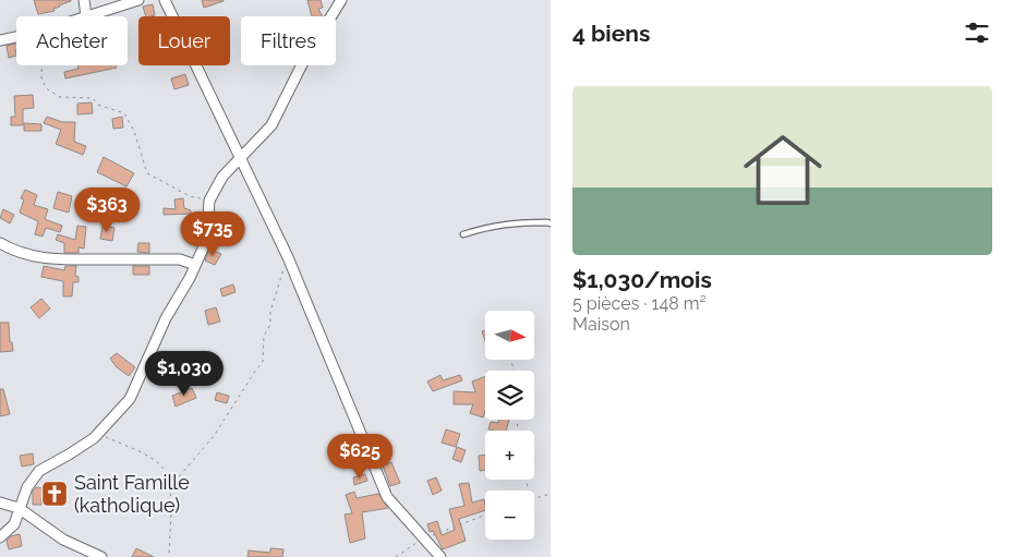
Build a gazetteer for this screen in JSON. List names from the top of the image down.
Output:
{
  "places": {
    "church": ["Saint Famille (katholique)"]
  },
  "north": "right",
  "page": {
    "heading": "4 biens",
    "chip": ["Acheter", "Louer", "Filtres"],
    "list": [
      {
        "name": "$1,030/mois",
        "note": "5 pièces · 148 m² · Maison"
      }
    ],
    "price": [
      "$363",
      "$735",
      "$1,030",
      "$625"
    ],
    "map_buttons": ["+", "−"]
  }
}
